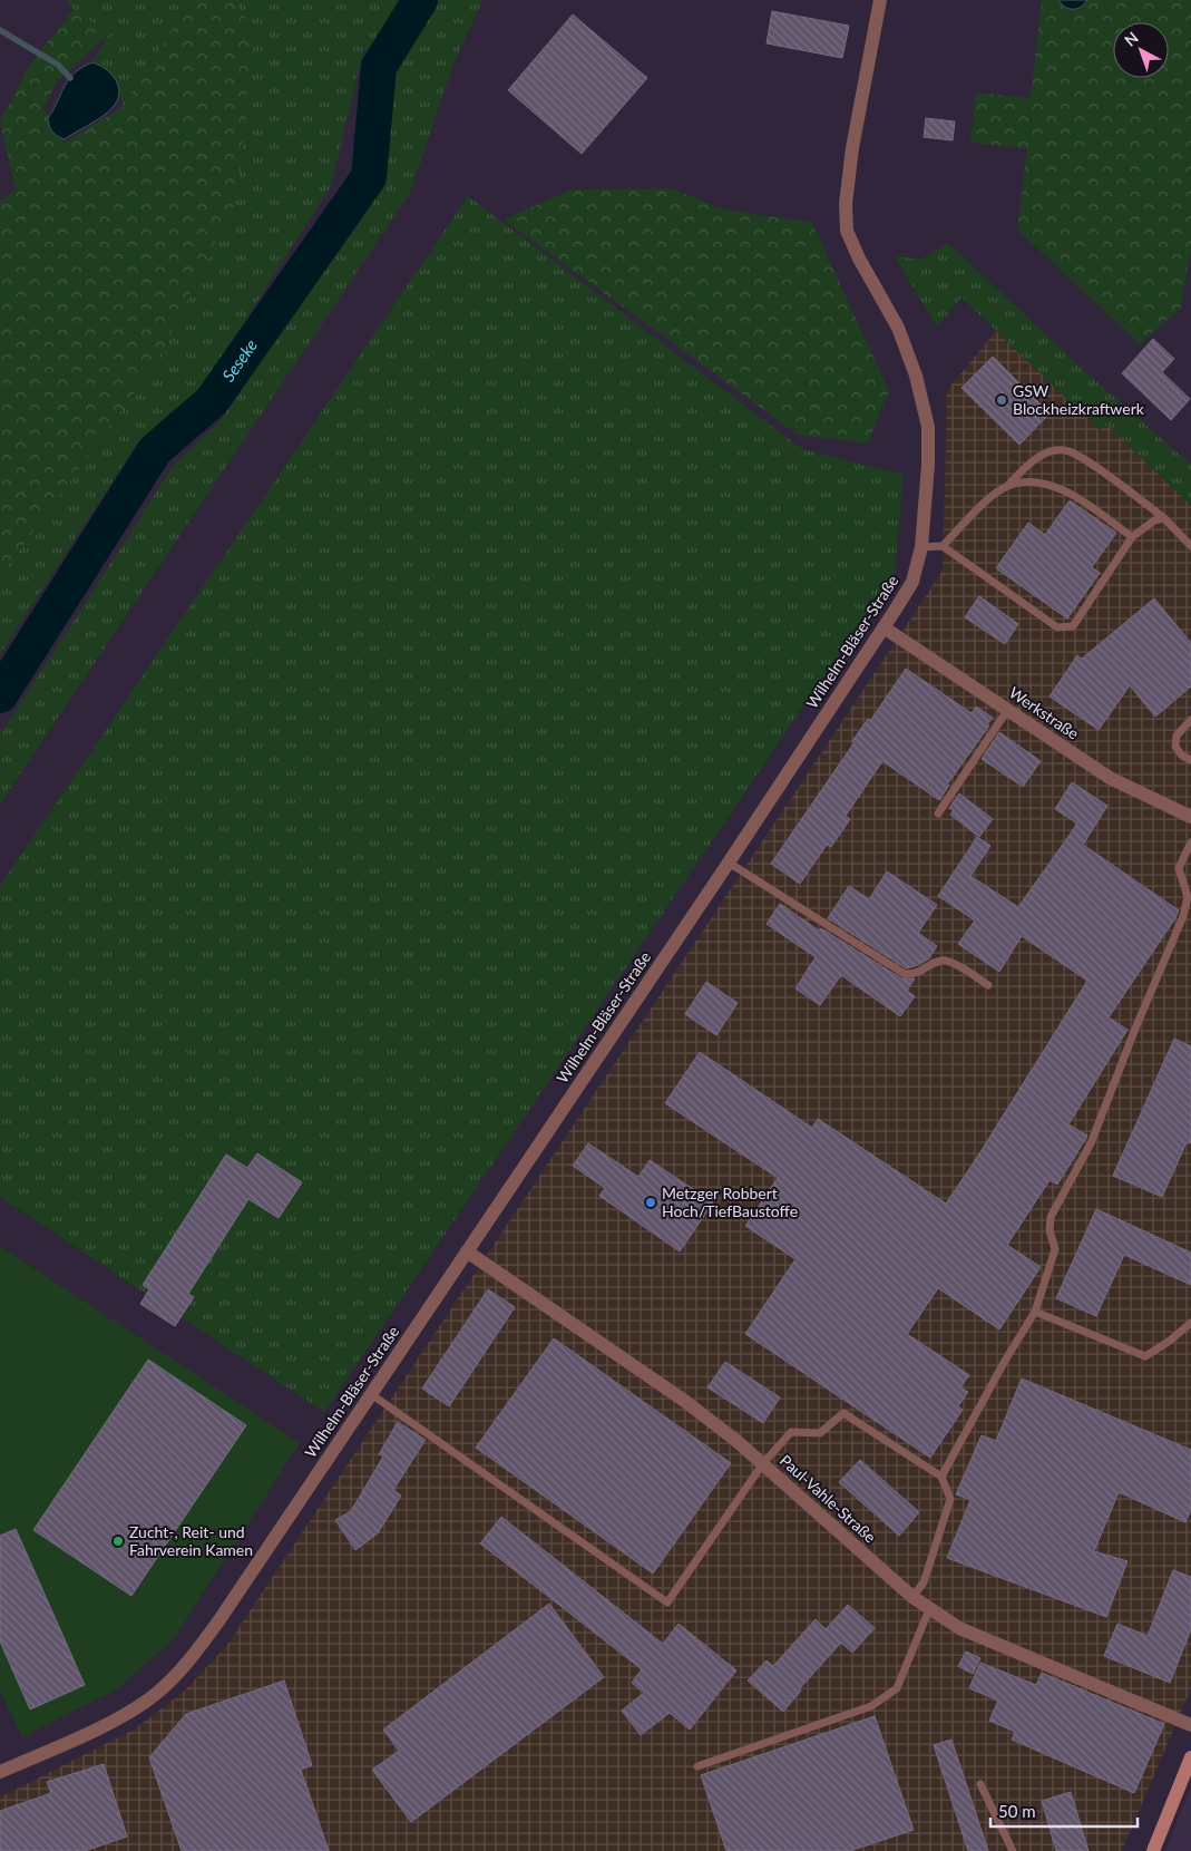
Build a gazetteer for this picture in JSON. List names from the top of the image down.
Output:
{
  "streets": {
    "street": ["Wilhelm-Bläser-Straße", "Werkstraße", "Paul-Vahle-Straße"]
  },
  "crossings": [
    ["Wilhelm-Bläser-Straße", "Werkstraße"],
    ["Wilhelm-Bläser-Straße", "Paul-Vahle-Straße"]
  ],
  "water": ["Seseke"],
  "places": ["GSW Blockheizkraftwerk", "Metzger Robbert Hoch/TiefBaustoffe", "Zucht-, Reit- und Fahrverein Kamen"],
  "scale_bar": "50 m",
  "north": "top left"
}
